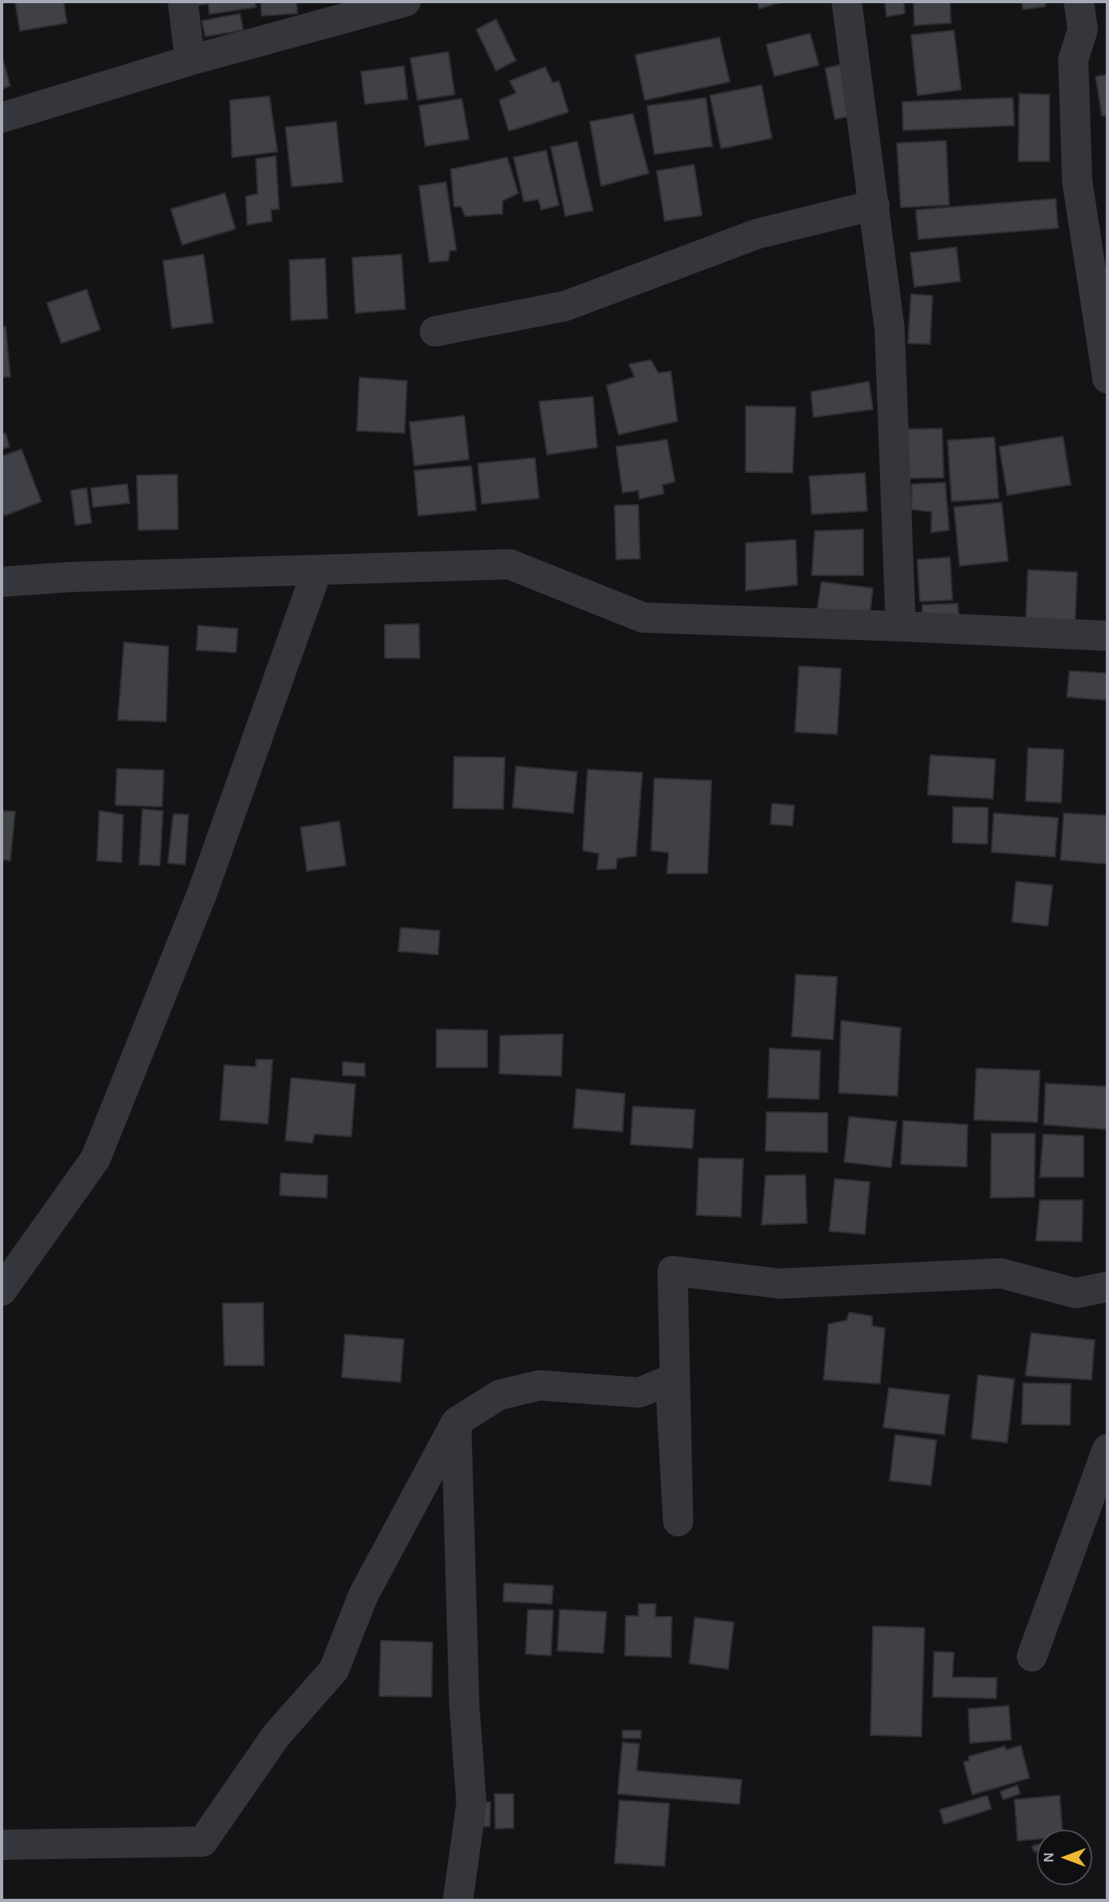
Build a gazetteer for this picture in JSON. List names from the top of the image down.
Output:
{
  "north": "left"
}
